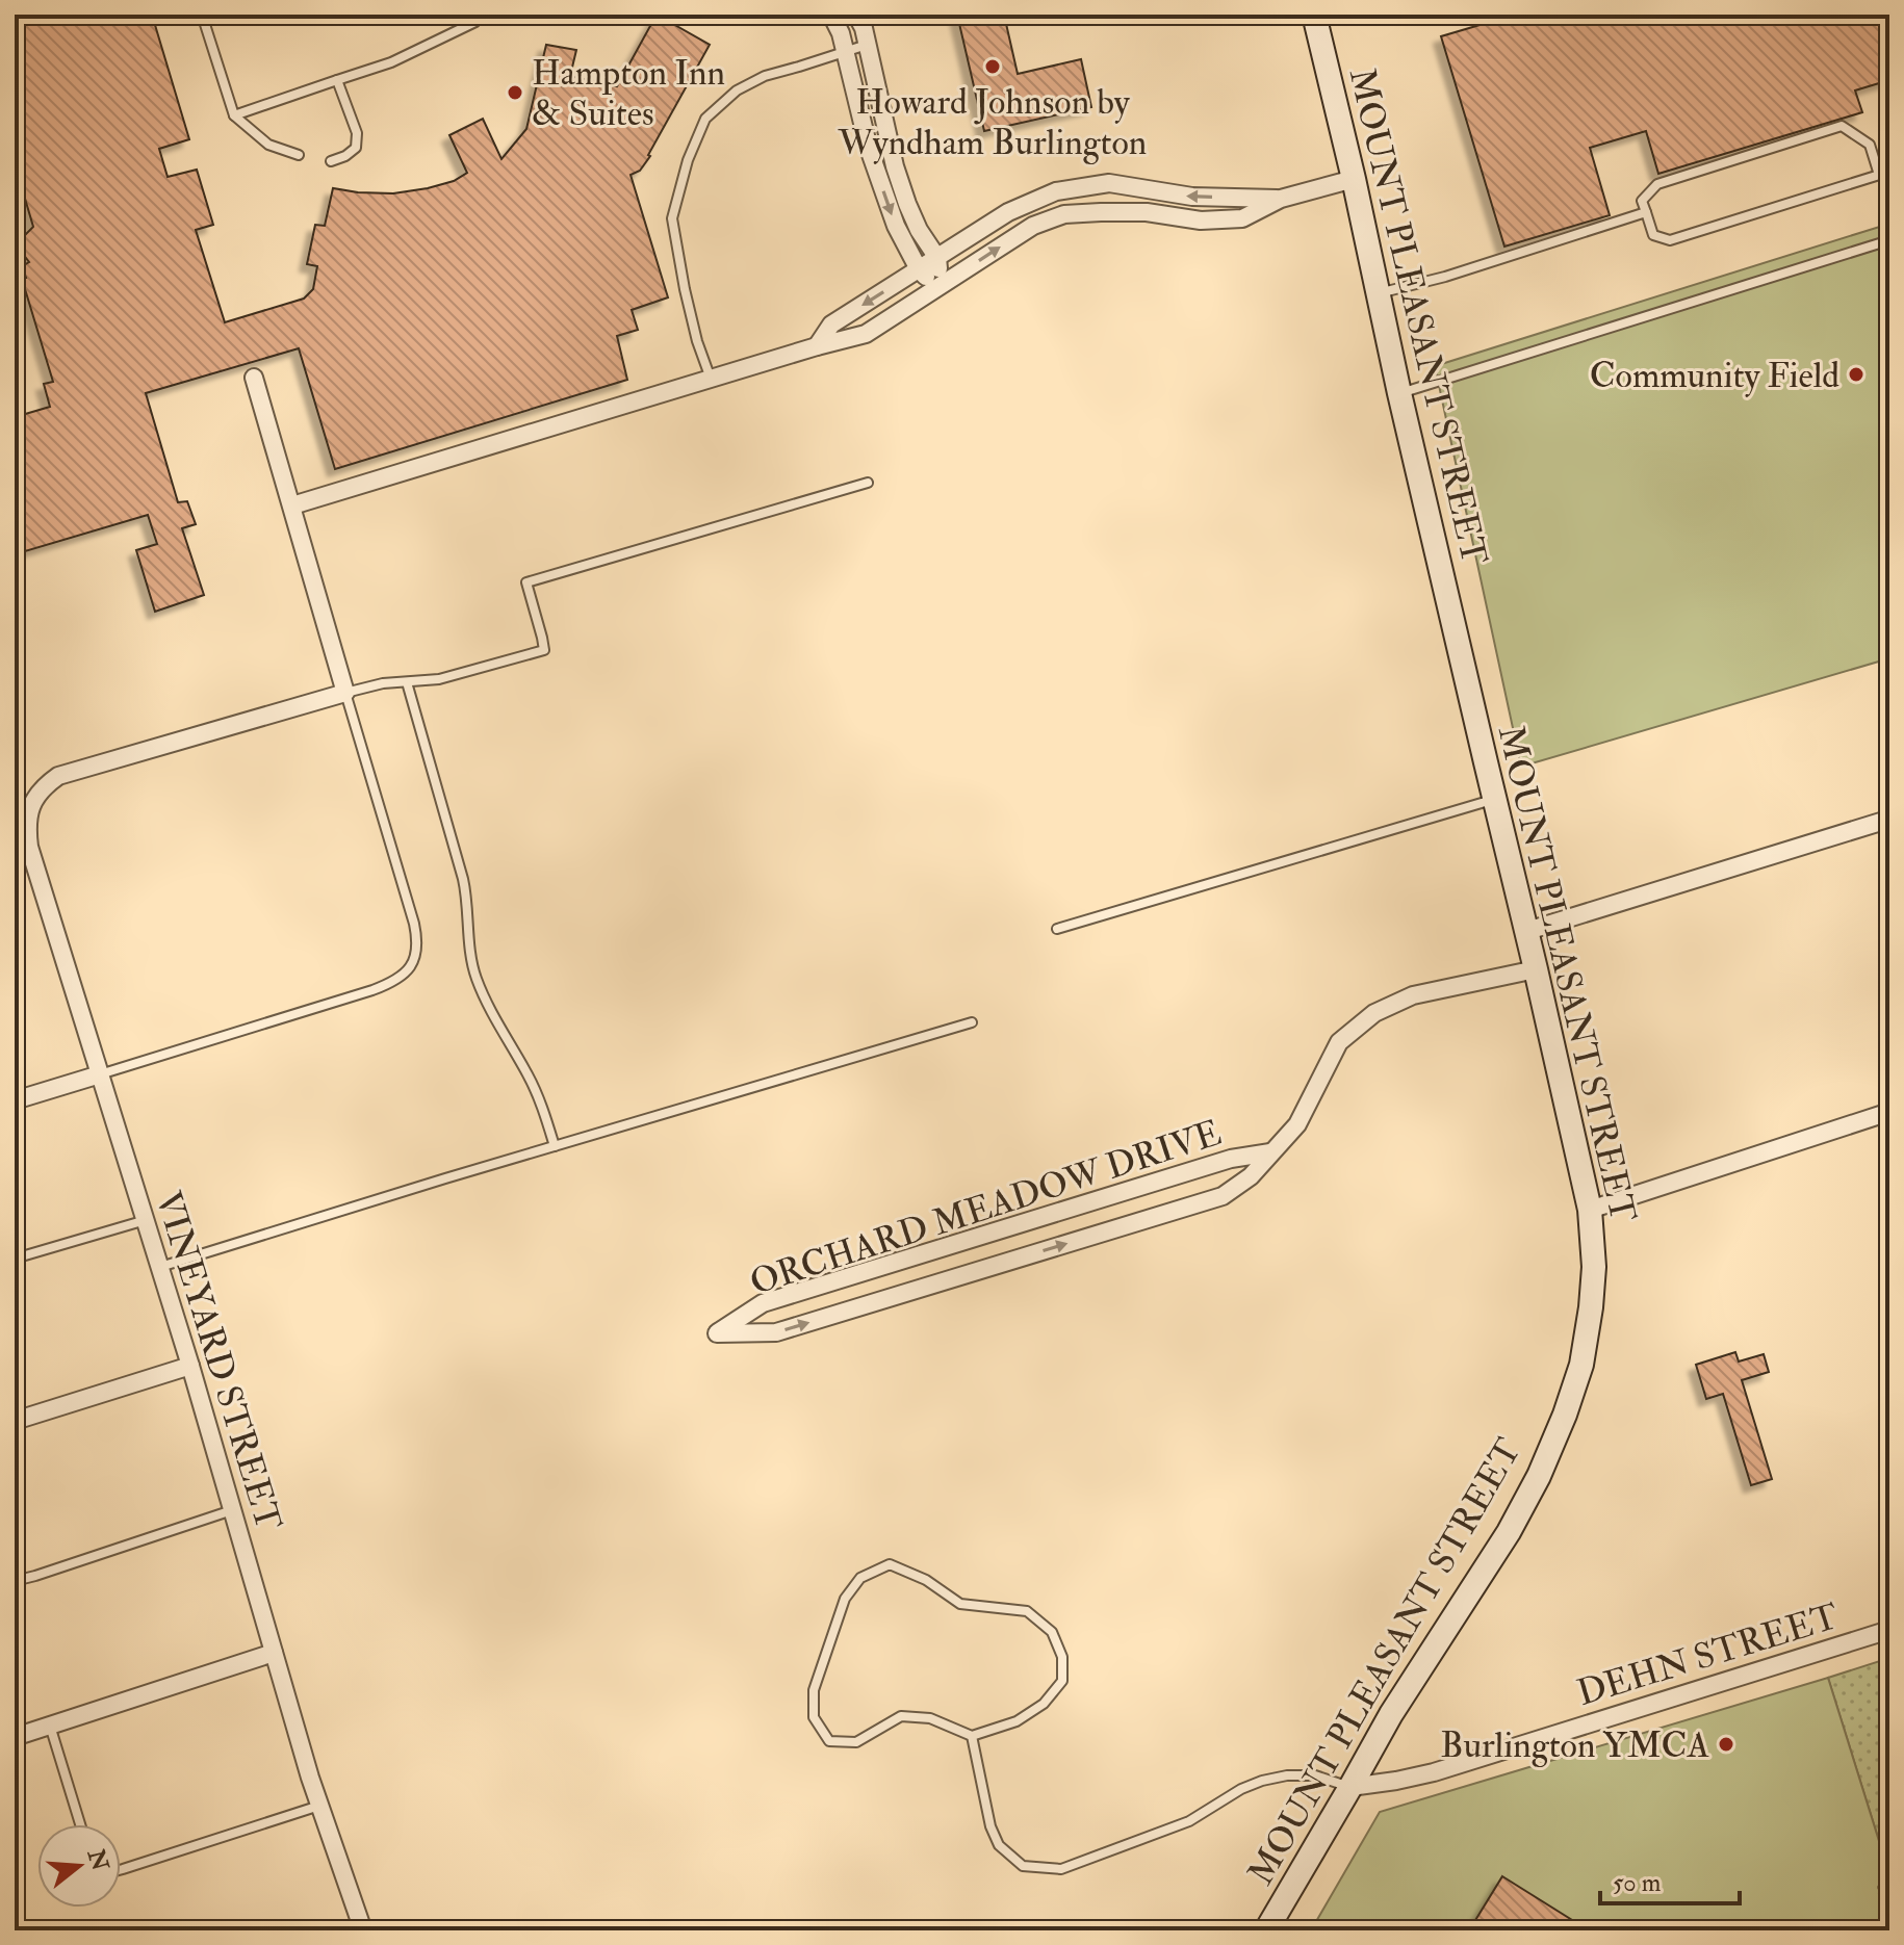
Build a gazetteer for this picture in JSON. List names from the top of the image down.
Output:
{
  "streets": {
    "main road": ["MOUNT PLEASANT STREET"],
    "street": ["ORCHARD MEADOW DRIVE", "VINEYARD STREET", "DEHN STREET"]
  },
  "crossings": [
    ["MOUNT PLEASANT STREET", "ORCHARD MEADOW DRIVE"],
    ["MOUNT PLEASANT STREET", "DEHN STREET"]
  ],
  "places": [
    "Howard Johnson by Wyndham Burlington",
    "Hampton Inn & Suites",
    "Community Field",
    "Burlington YMCA"
  ],
  "scale_bar": "50 m",
  "north": "right"
}
